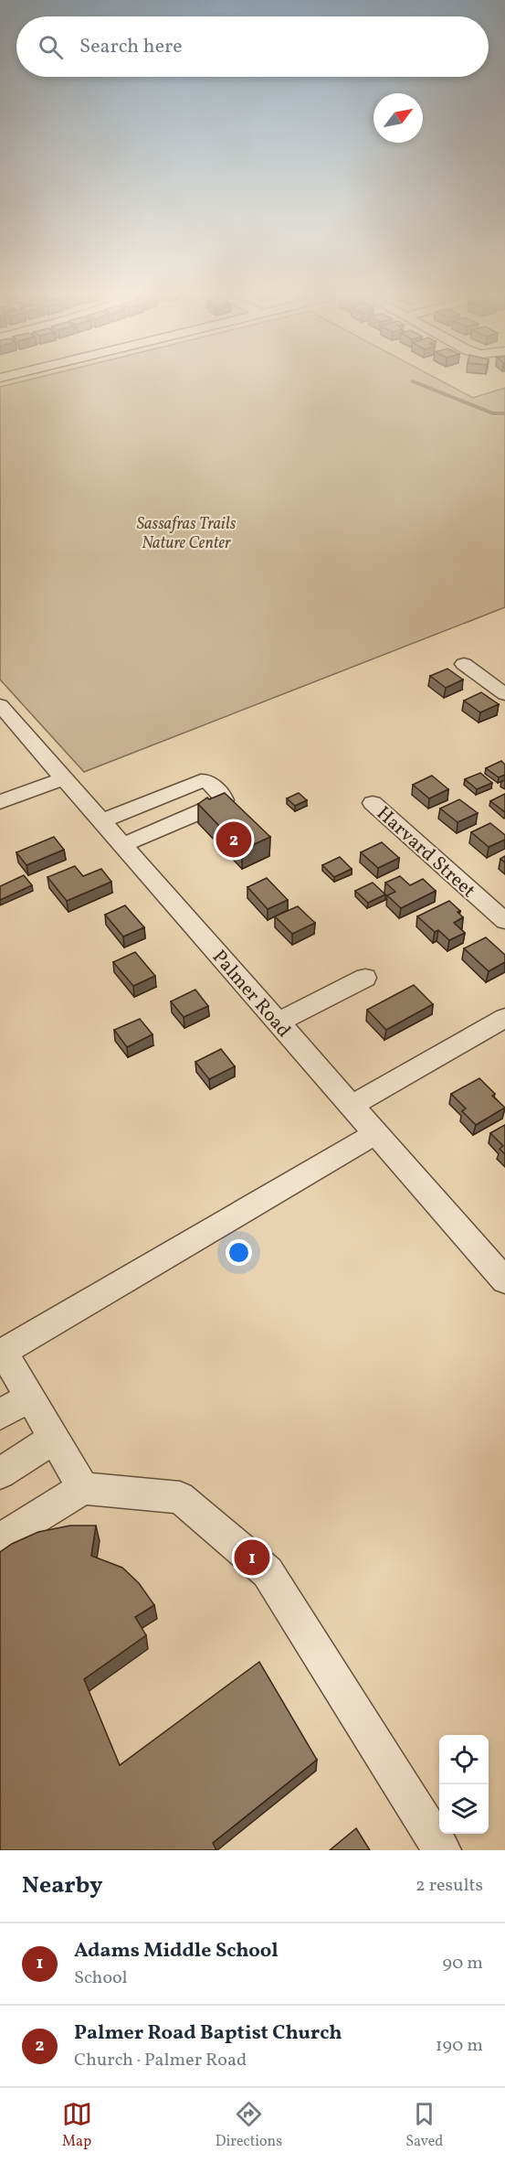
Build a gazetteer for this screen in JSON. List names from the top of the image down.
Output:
{
  "streets": {
    "street": ["Harvard Street", "Palmer Road"]
  },
  "parks": ["Sassafras Trails Nature Center"],
  "north": "top right",
  "page": {
    "search": "Search here",
    "pins": ["2", "1"],
    "heading": ["Nearby", "2 results"],
    "list": [
      {
        "mark": "1",
        "name": "Adams Middle School",
        "note": "School",
        "value": "90 m"
      },
      {
        "mark": "2",
        "name": "Palmer Road Baptist Church",
        "note": "Church · Palmer Road",
        "value": "190 m"
      }
    ],
    "nav": ["Map", "Directions", "Saved"]
  }
}
